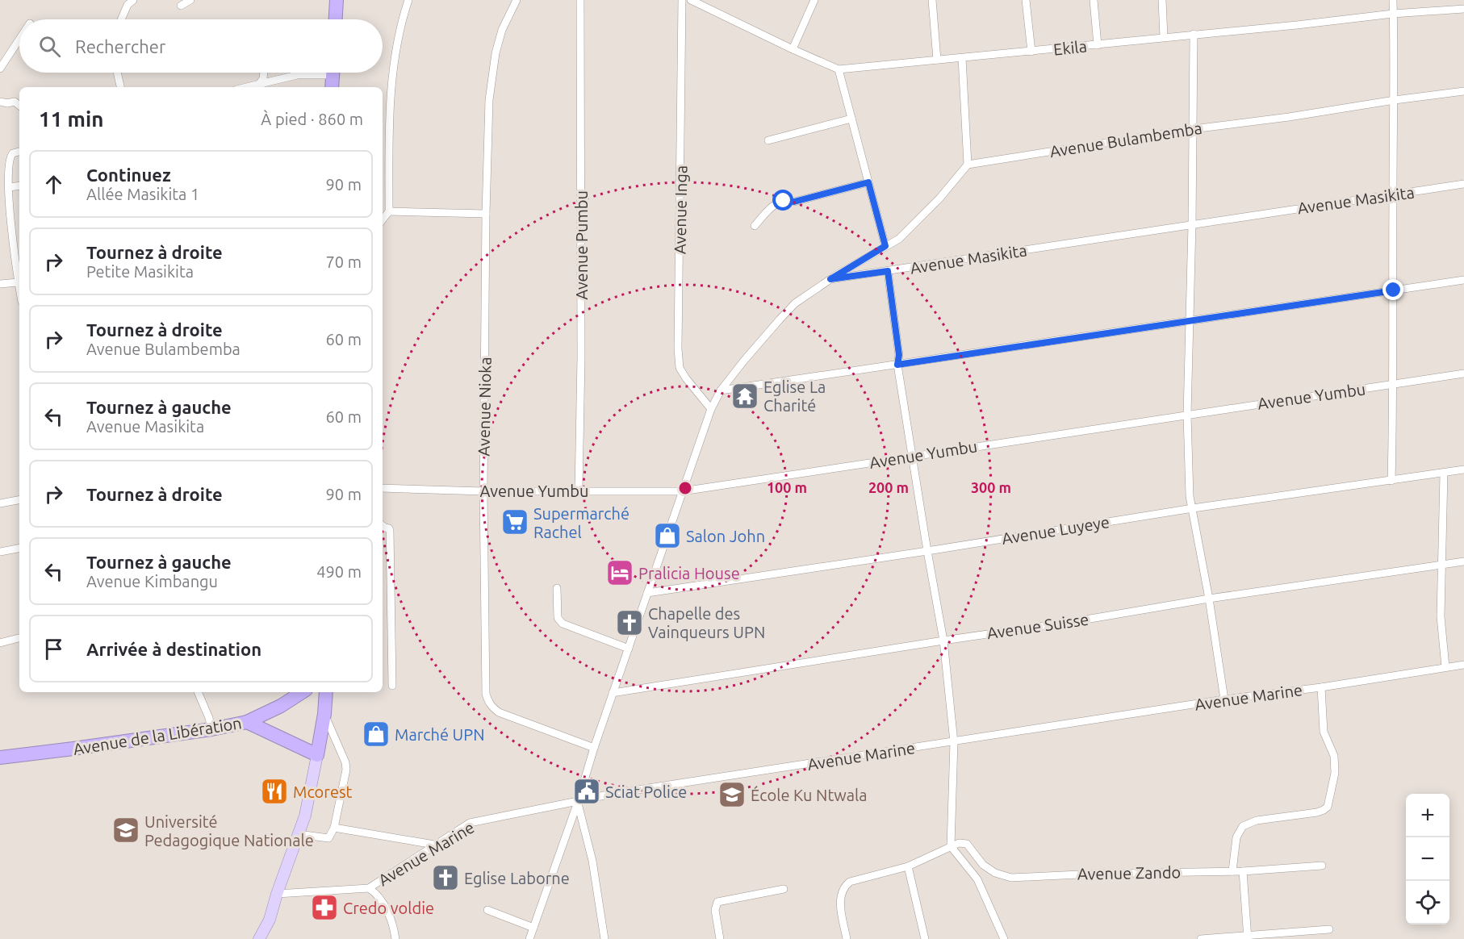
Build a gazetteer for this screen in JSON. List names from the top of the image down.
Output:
{
  "streets": {
    "highway": ["Avenue de la Libération"],
    "street": [
      "Ekila",
      "Avenue Bulambemba",
      "Avenue Masikita",
      "Avenue Inga",
      "Avenue Pumbu",
      "Avenue Yumbu",
      "Avenue Nioka",
      "Avenue Luyeye",
      "Avenue Suisse",
      "Avenue Marine",
      "Avenue Zando"
    ]
  },
  "crossings": [
    ["Avenue Masikita", "Avenue Inga"],
    ["Avenue Masikita", "Avenue Yumbu"],
    ["Avenue Masikita", "Avenue Nioka"],
    ["Avenue Masikita", "Avenue Luyeye"],
    ["Avenue Masikita", "Avenue Suisse"],
    ["Avenue Masikita", "Avenue Marine"],
    ["Avenue Pumbu", "Avenue Yumbu"],
    ["Avenue Yumbu", "Avenue Nioka"]
  ],
  "places": {
    "temple": ["Eglise La Charité"],
    "supermarket": ["Supermarché Rachel"],
    "shop": ["Salon John", "Marché UPN"],
    "hotel": ["Pralicia House"],
    "church": ["Chapelle des Vainqueurs UPN", "Eglise Laborne"],
    "restaurant": ["Mcorest"],
    "public building": ["Sciat Police"],
    "school or university": ["École Ku Ntwala", "Université Pedagogique Nationale"],
    "pharmacy": ["Credo voldie"]
  },
  "page": {
    "search": "Rechercher",
    "heading": ["11 min", "À pied · 860 m"],
    "list": [
      ["Continuez", "Allée Masikita 1", "90 m"],
      ["Tournez à droite", "Petite Masikita", "70 m"],
      ["Tournez à droite", "Avenue Bulambemba", "60 m"],
      ["Tournez à gauche", "Avenue Masikita", "60 m"],
      ["Tournez à droite", "90 m"],
      ["Tournez à gauche", "Avenue Kimbangu", "490 m"],
      "Arrivée à destination"
    ],
    "map_buttons": ["+", "−"]
  },
  "rings": ["100 m", "200 m", "300 m"]
}
